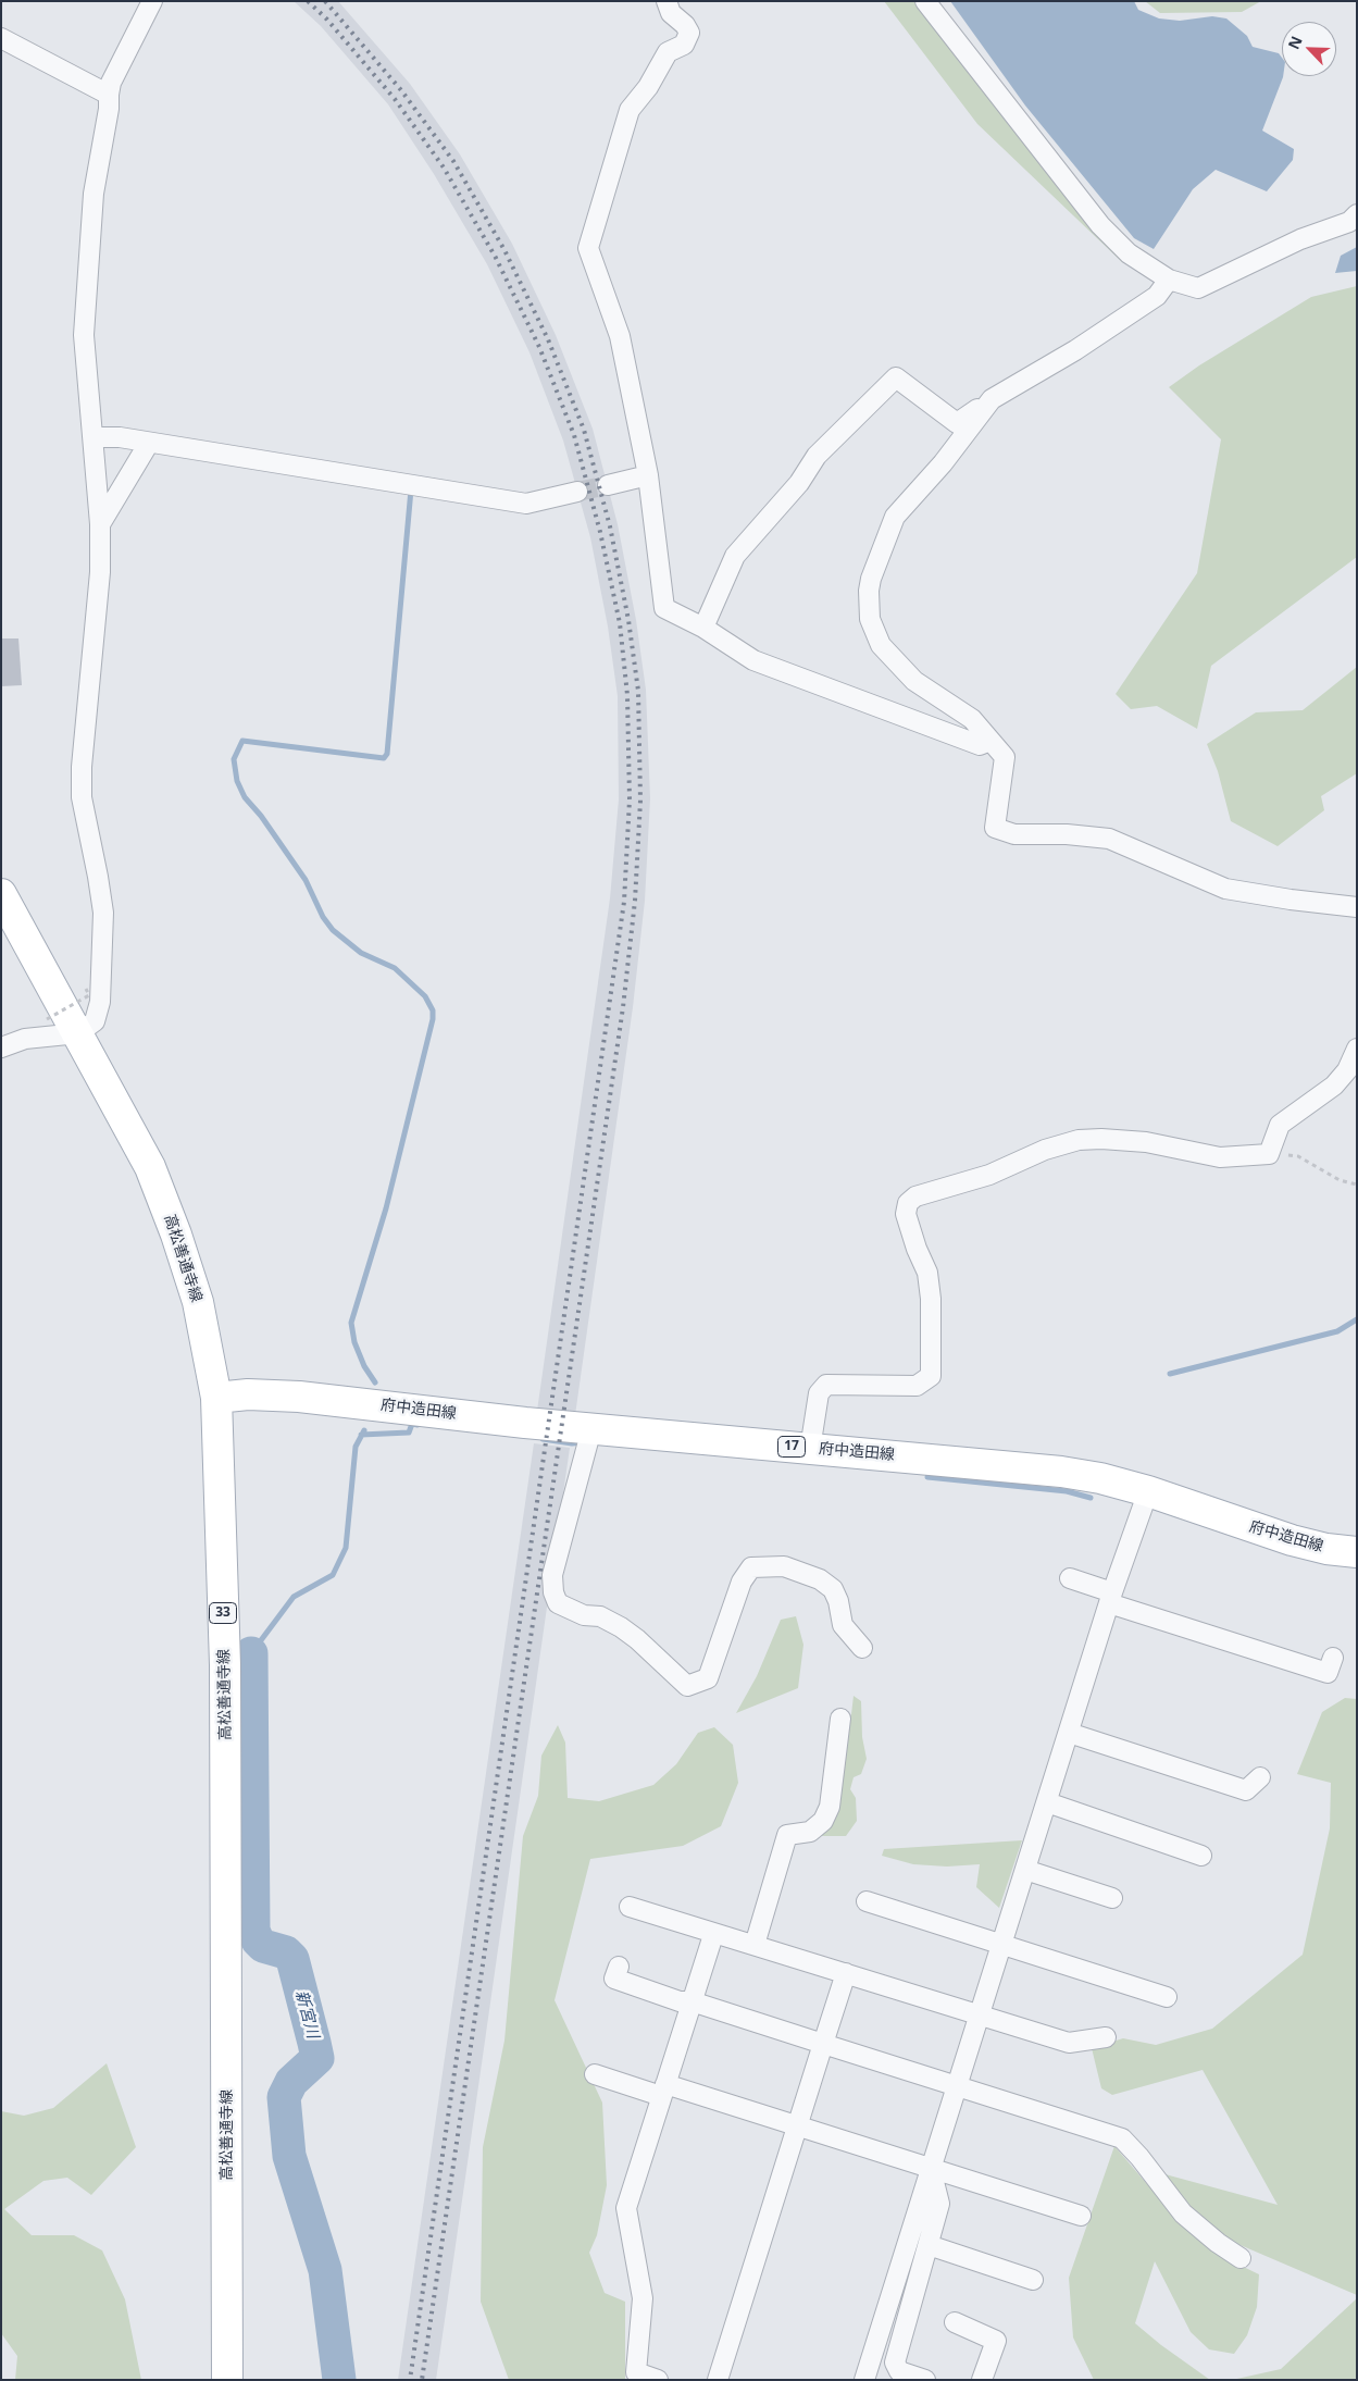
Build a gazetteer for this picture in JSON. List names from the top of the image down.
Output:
{
  "streets": {
    "main road": [
      "高松善通寺線",
      "府中造田線",
      "17",
      "33"
    ]
  },
  "crossings": [
    ["高松善通寺線", "府中造田線"]
  ],
  "water": ["新宮川"],
  "north": "top left"
}
